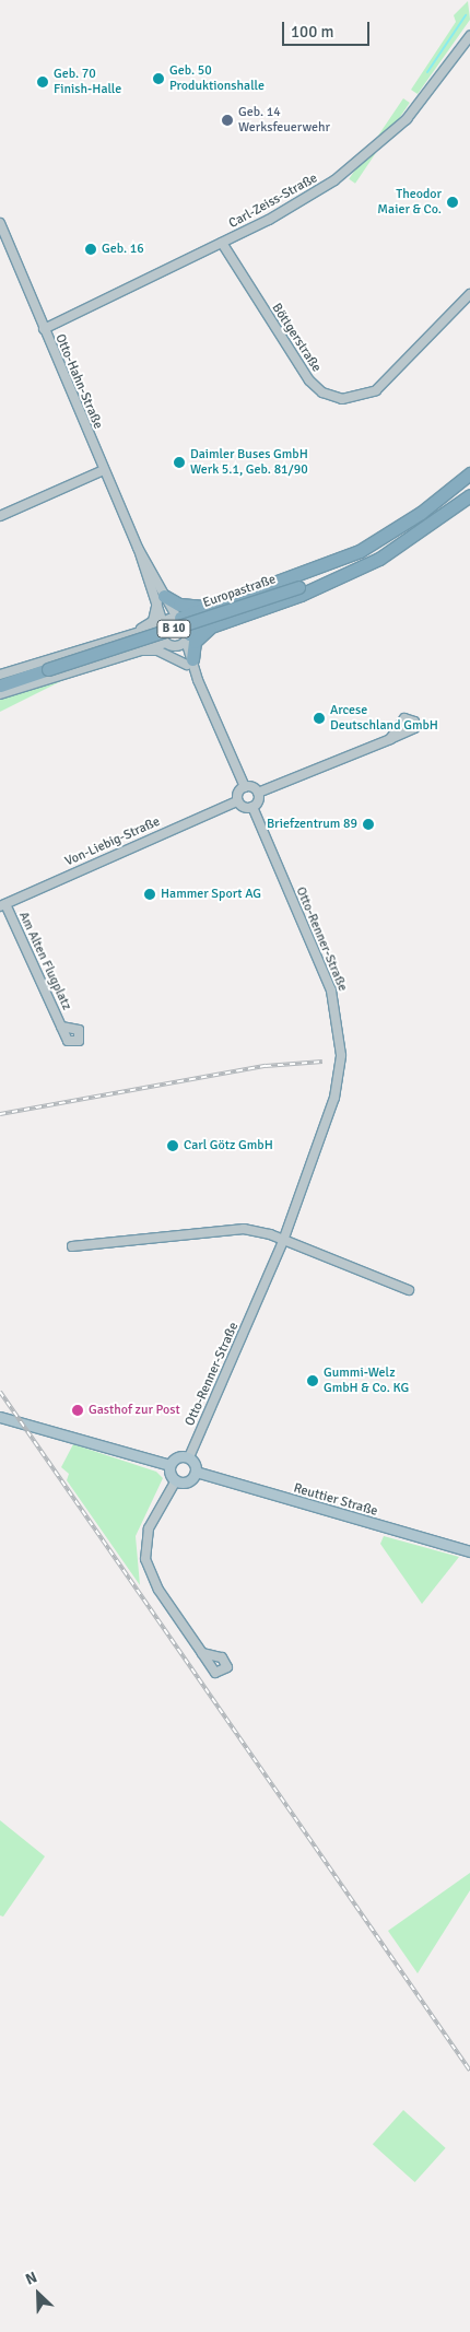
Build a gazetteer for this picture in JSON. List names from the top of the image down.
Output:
{
  "streets": {
    "highway": ["Europastraße", "B 10"],
    "main road": ["Reuttier Straße"],
    "street": [
      "Carl-Zeiss-Straße",
      "Böttgerstraße",
      "Otto-Hahn-Straße",
      "Von-Liebig-Straße",
      "Otto-Renner-Straße",
      "Am Alten Flugplatz"
    ]
  },
  "crossings": [
    ["Carl-Zeiss-Straße", "Böttgerstraße"],
    ["Carl-Zeiss-Straße", "Otto-Hahn-Straße"],
    ["Otto-Hahn-Straße", "B 10"],
    ["Von-Liebig-Straße", "Am Alten Flugplatz"],
    ["Otto-Renner-Straße", "Reuttier Straße"]
  ],
  "places": [
    "Geb. 50 Produktionshalle",
    "Geb. 70 Finish-Halle",
    "Geb. 14 Werksfeuerwehr",
    "Theodor Maier & Co.",
    "Geb. 16",
    "Daimler Buses GmbH Werk 5.1, Geb. 81/90",
    "Arcese Deutschland GmbH",
    "Briefzentrum 89",
    "Hammer Sport AG",
    "Carl Götz GmbH",
    "Gummi-Welz GmbH & Co. KG",
    "Gasthof zur Post"
  ],
  "scale_bar": "100 m",
  "north": "top left"
}
